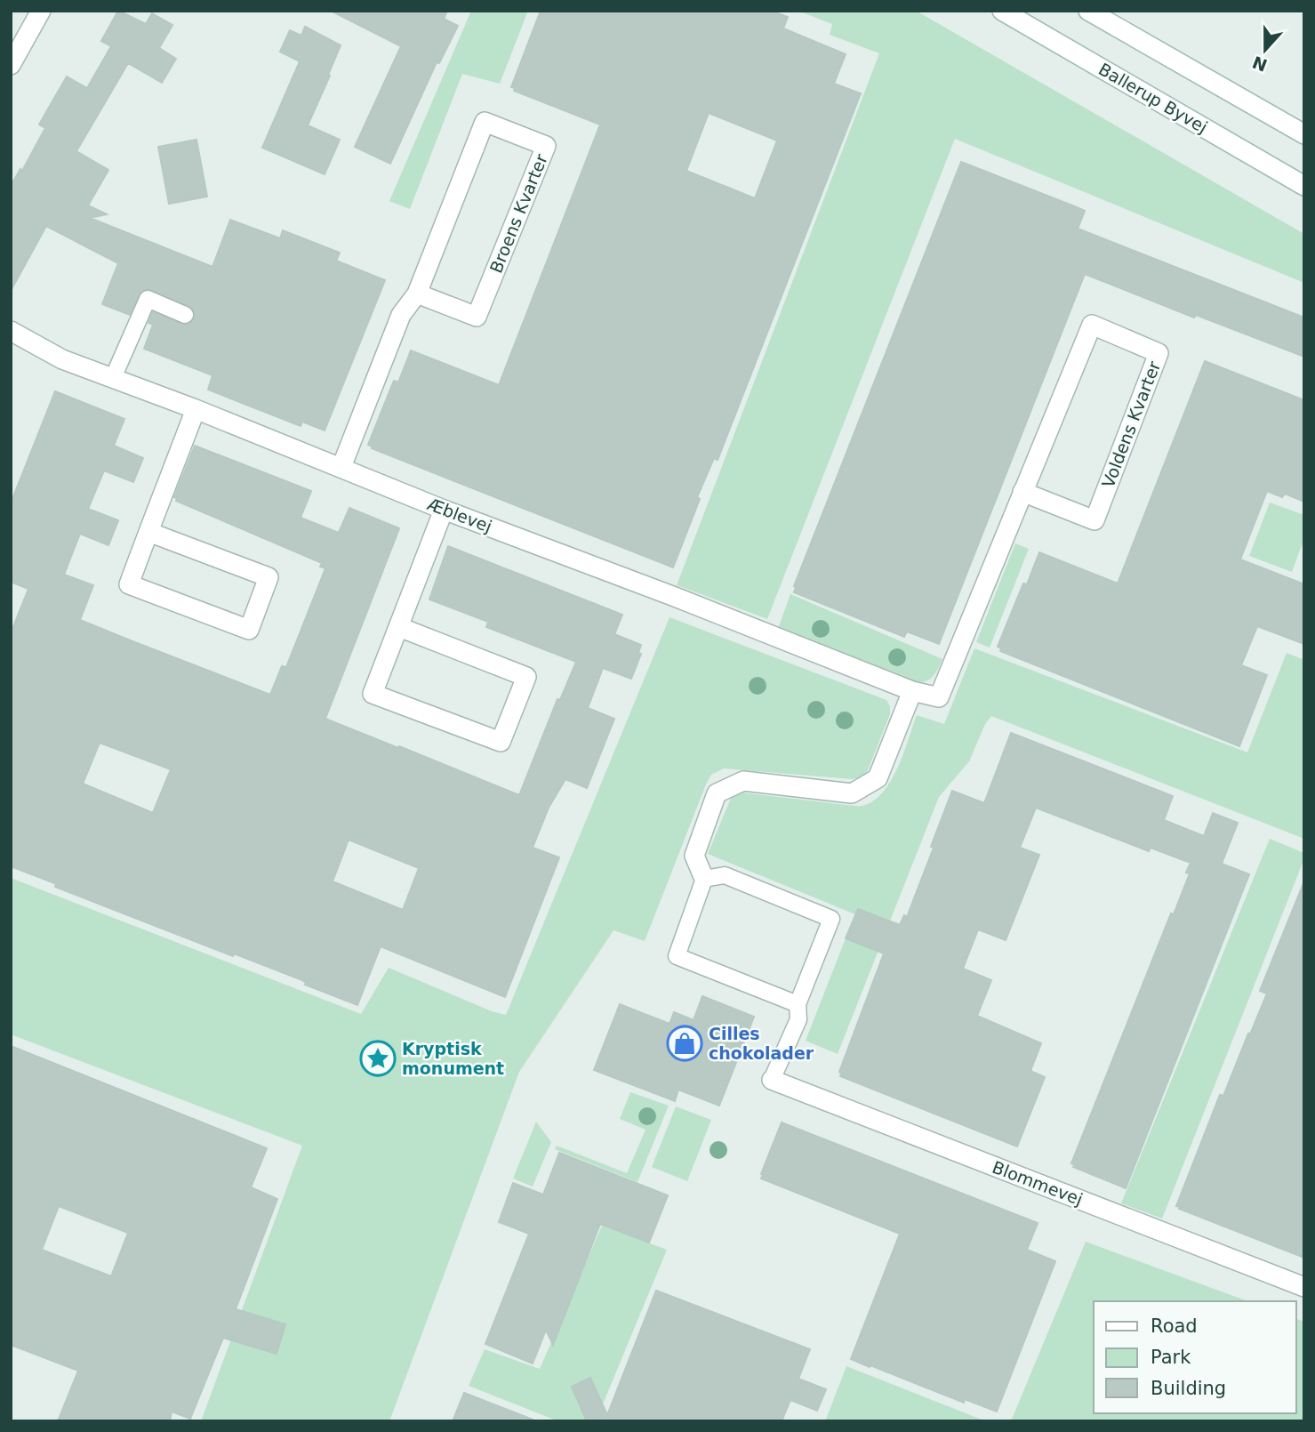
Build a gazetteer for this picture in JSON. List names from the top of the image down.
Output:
{
  "streets": {
    "street": [
      "Ballerup Byvej",
      "Broens Kvarter",
      "Voldens Kvarter",
      "Æblevej",
      "Blommevej"
    ]
  },
  "crossings": [
    ["Broens Kvarter", "Æblevej"],
    ["Voldens Kvarter", "Æblevej"]
  ],
  "places": {
    "shop": ["Cilles chokolader"],
    "place": ["Kryptisk monument"]
  },
  "legend": ["Road", "Park", "Building"],
  "north": "bottom"
}
